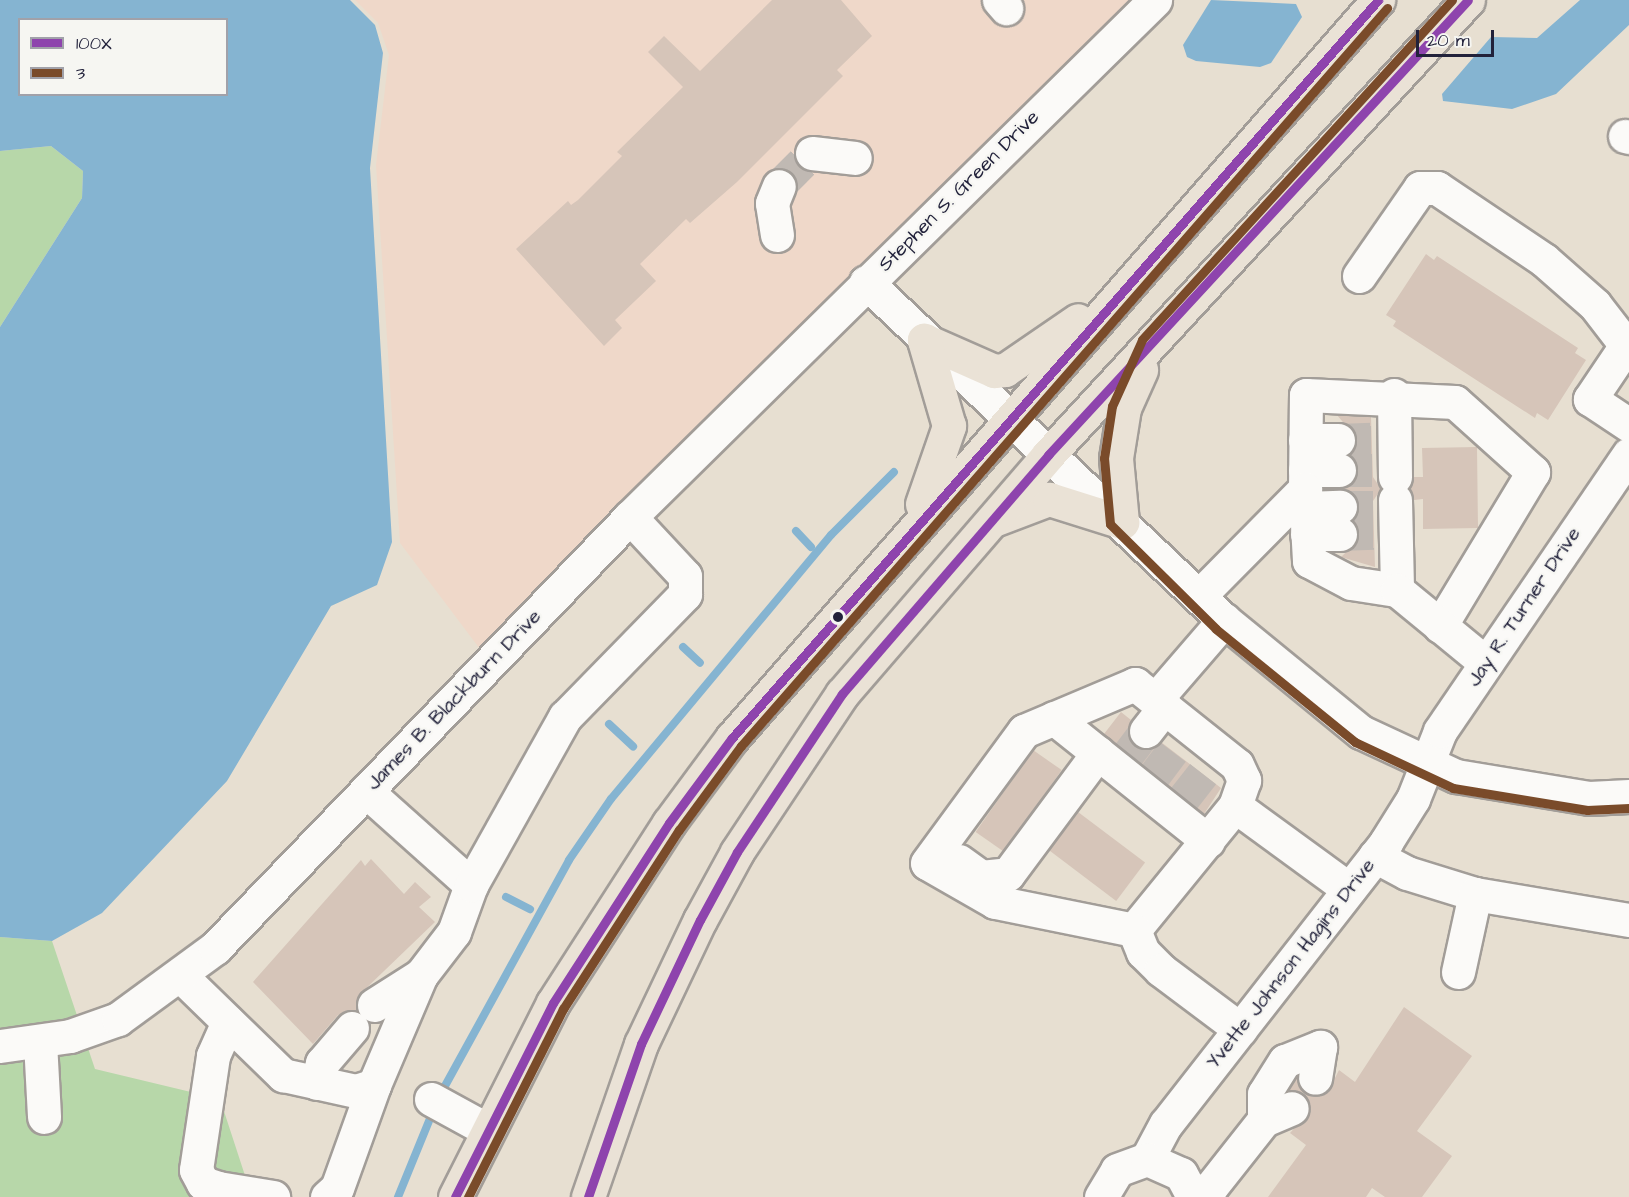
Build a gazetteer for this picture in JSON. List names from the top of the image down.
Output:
{
  "streets": {
    "street": [
      "Stephen S. Green Drive",
      "Jay R. Turner Drive",
      "James B. Blackburn Drive",
      "Yvette Johnson Hagins Drive"
    ]
  },
  "crossings": [
    ["Stephen S. Green Drive", "Jay R. Turner Drive"],
    ["Stephen S. Green Drive", "James B. Blackburn Drive"],
    ["Stephen S. Green Drive", "Yvette Johnson Hagins Drive"],
    ["Jay R. Turner Drive", "Yvette Johnson Hagins Drive"]
  ],
  "lines": ["transit line 100X", "transit line 3"],
  "legend": ["100X", "3"],
  "scale_bar": "20 m"
}
